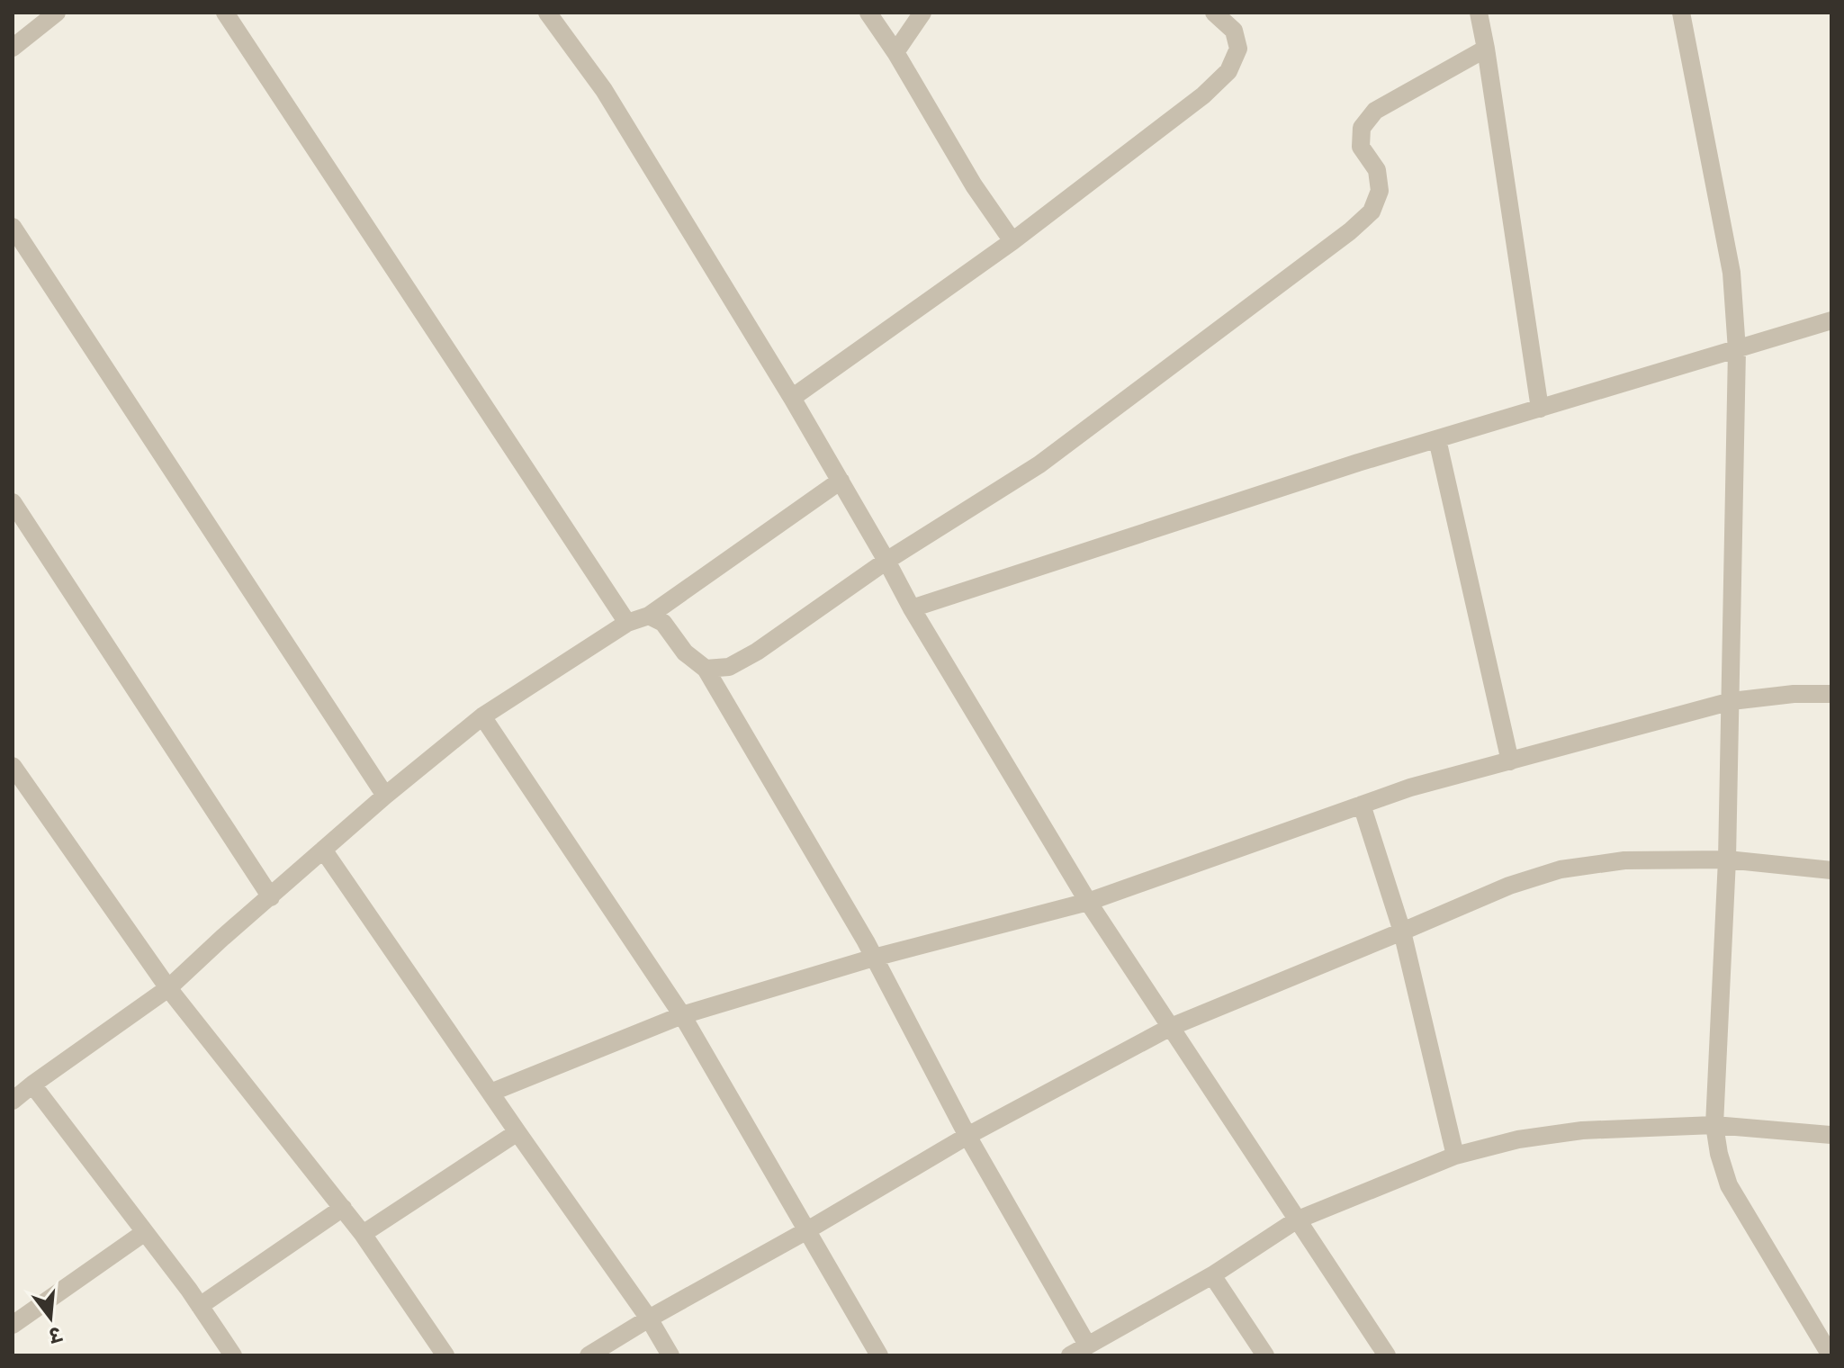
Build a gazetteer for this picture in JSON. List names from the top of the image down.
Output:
{
  "north": "bottom"
}
